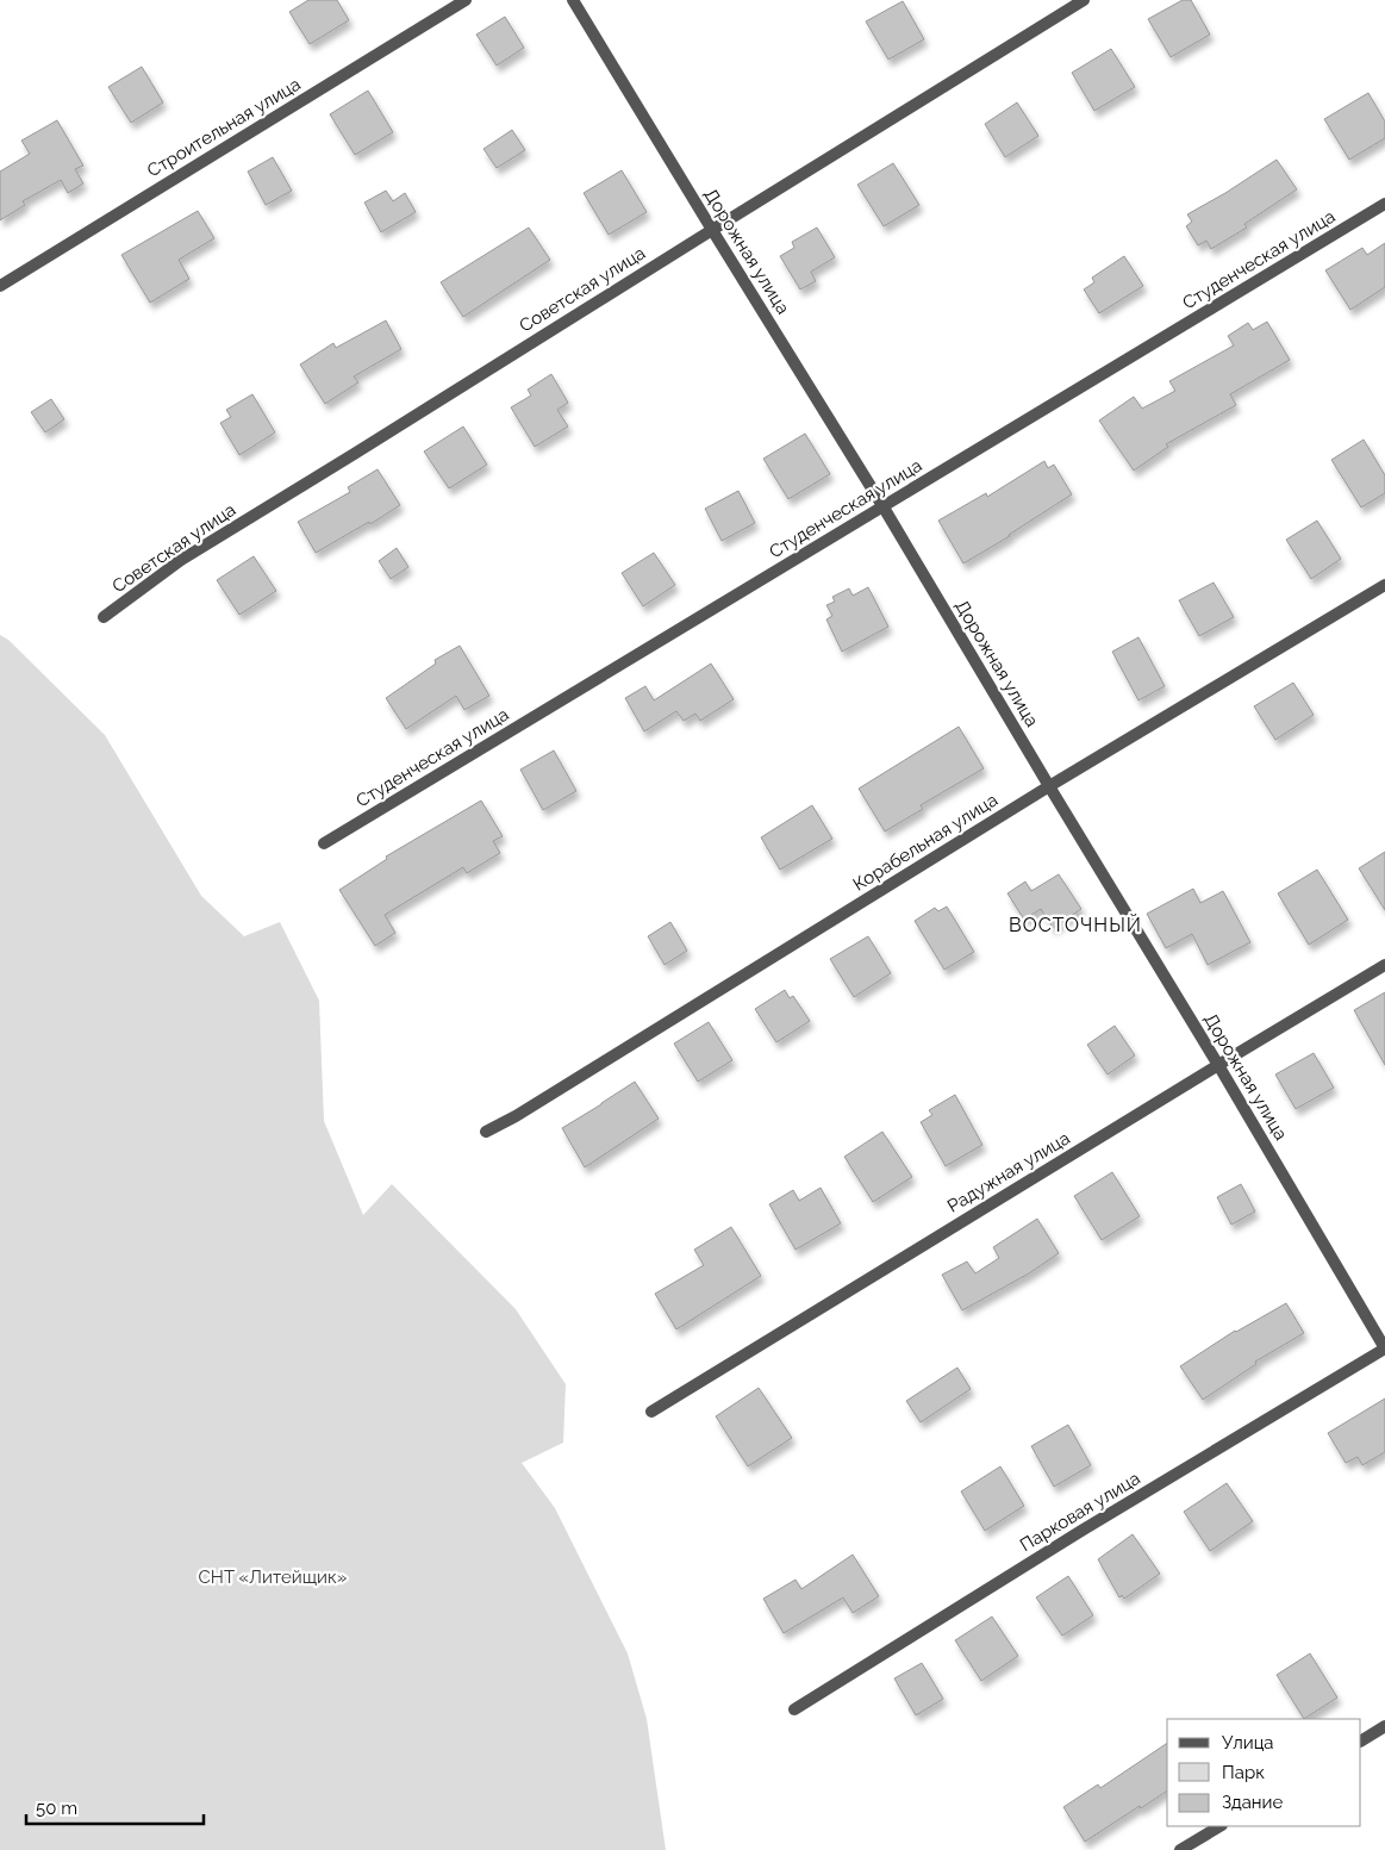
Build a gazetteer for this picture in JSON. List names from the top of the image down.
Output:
{
  "streets": {
    "street": [
      "Строительная улица",
      "Дорожная улица",
      "Студенческая улица",
      "Советская улица",
      "Корабельная улица",
      "Радужная улица",
      "Парковая улица"
    ]
  },
  "crossings": [
    ["Дорожная улица", "Студенческая улица"],
    ["Дорожная улица", "Советская улица"],
    ["Дорожная улица", "Корабельная улица"],
    ["Дорожная улица", "Радужная улица"],
    ["Дорожная улица", "Парковая улица"]
  ],
  "districts": ["ВОСТОЧНЫЙ"],
  "parks": ["СНТ «Литейщик»"],
  "legend": ["Улица", "Парк", "Здание"],
  "scale_bar": "50 m"
}
